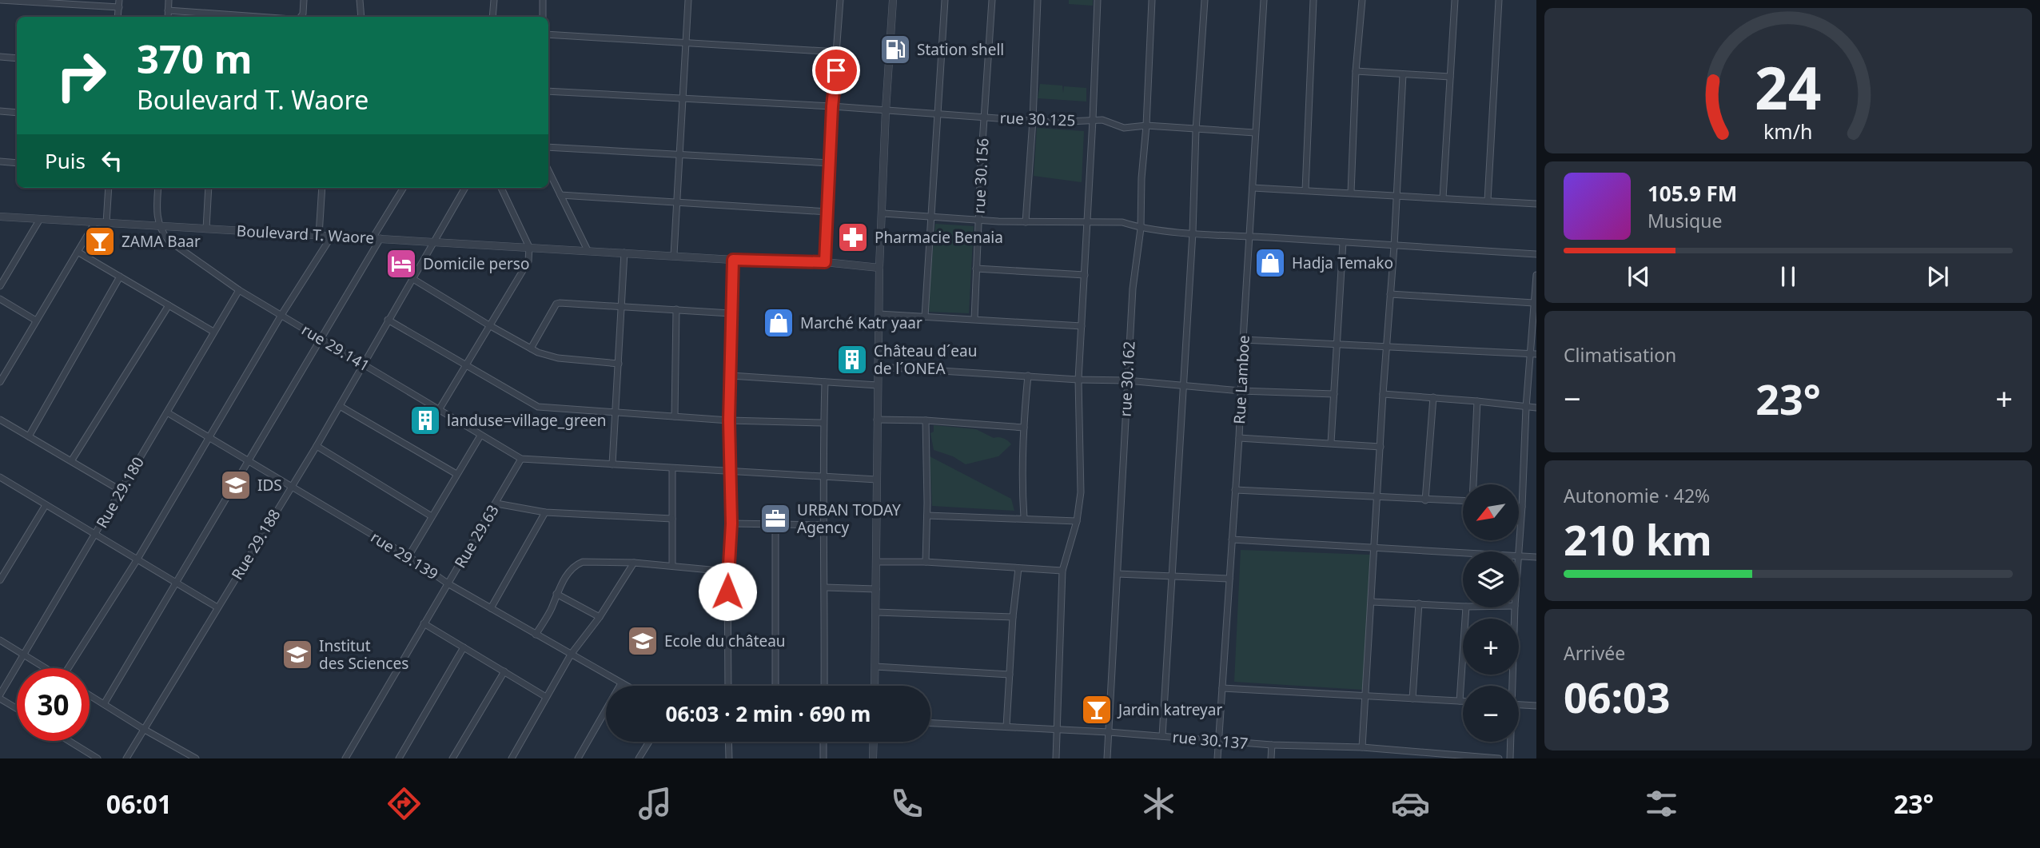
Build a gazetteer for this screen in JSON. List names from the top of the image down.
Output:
{
  "streets": {
    "street": [
      "rue 30.125",
      "rue 30.156",
      "Boulevard T. Waore",
      "rue 29.141",
      "rue 30.162",
      "Rue Lamboe",
      "Rue 29.180",
      "Rue 29.63",
      "Rue 29.188",
      "rue 29.139",
      "rue 30.137"
    ]
  },
  "crossings": [
    ["rue 30.125", "rue 30.156"],
    ["rue 30.125", "rue 30.162"],
    ["rue 30.125", "Rue Lamboe"],
    ["Boulevard T. Waore", "rue 29.141"],
    ["Boulevard T. Waore", "Rue 29.188"],
    ["rue 29.141", "Rue 29.180"],
    ["rue 29.141", "Rue 29.63"],
    ["rue 29.141", "Rue 29.188"],
    ["rue 30.162", "rue 30.137"],
    ["Rue Lamboe", "rue 30.137"],
    ["Rue 29.180", "rue 29.139"],
    ["Rue 29.63", "rue 29.139"],
    ["Rue 29.188", "rue 29.139"]
  ],
  "places": {
    "fuel station": ["Station shell"],
    "pharmacy": ["Pharmacie Benaia"],
    "bar": ["ZAMA Baar", "Jardin katreyar"],
    "shop": ["Hadja Temako", "Marché Katr yaar"],
    "hotel": ["Domicile perso"],
    "building": ["Château d´eau de l´ONEA", "landuse=village_green"],
    "school or university": ["IDS", "Ecole du château", "Institut des Sciences"],
    "office": ["URBAN TODAY Agency"]
  },
  "north": "bottom left",
  "page": {
    "turn": ["370 m", "Boulevard T. Waore"],
    "then": "Puis",
    "song": ["105.9 FM", "Musique"],
    "tile": [
      "Climatisation",
      ["Autonomie · 42%", "210 km"],
      ["Arrivée", "06:03"]
    ],
    "heat": ["−", "23°", "+"],
    "map_buttons": ["+", "−"],
    "limit": "30",
    "trip": "06:03 · 2 min · 690 m",
    "tabs": ["06:01", "23°"],
    "gauge": ["24", "km/h"]
  }
}
